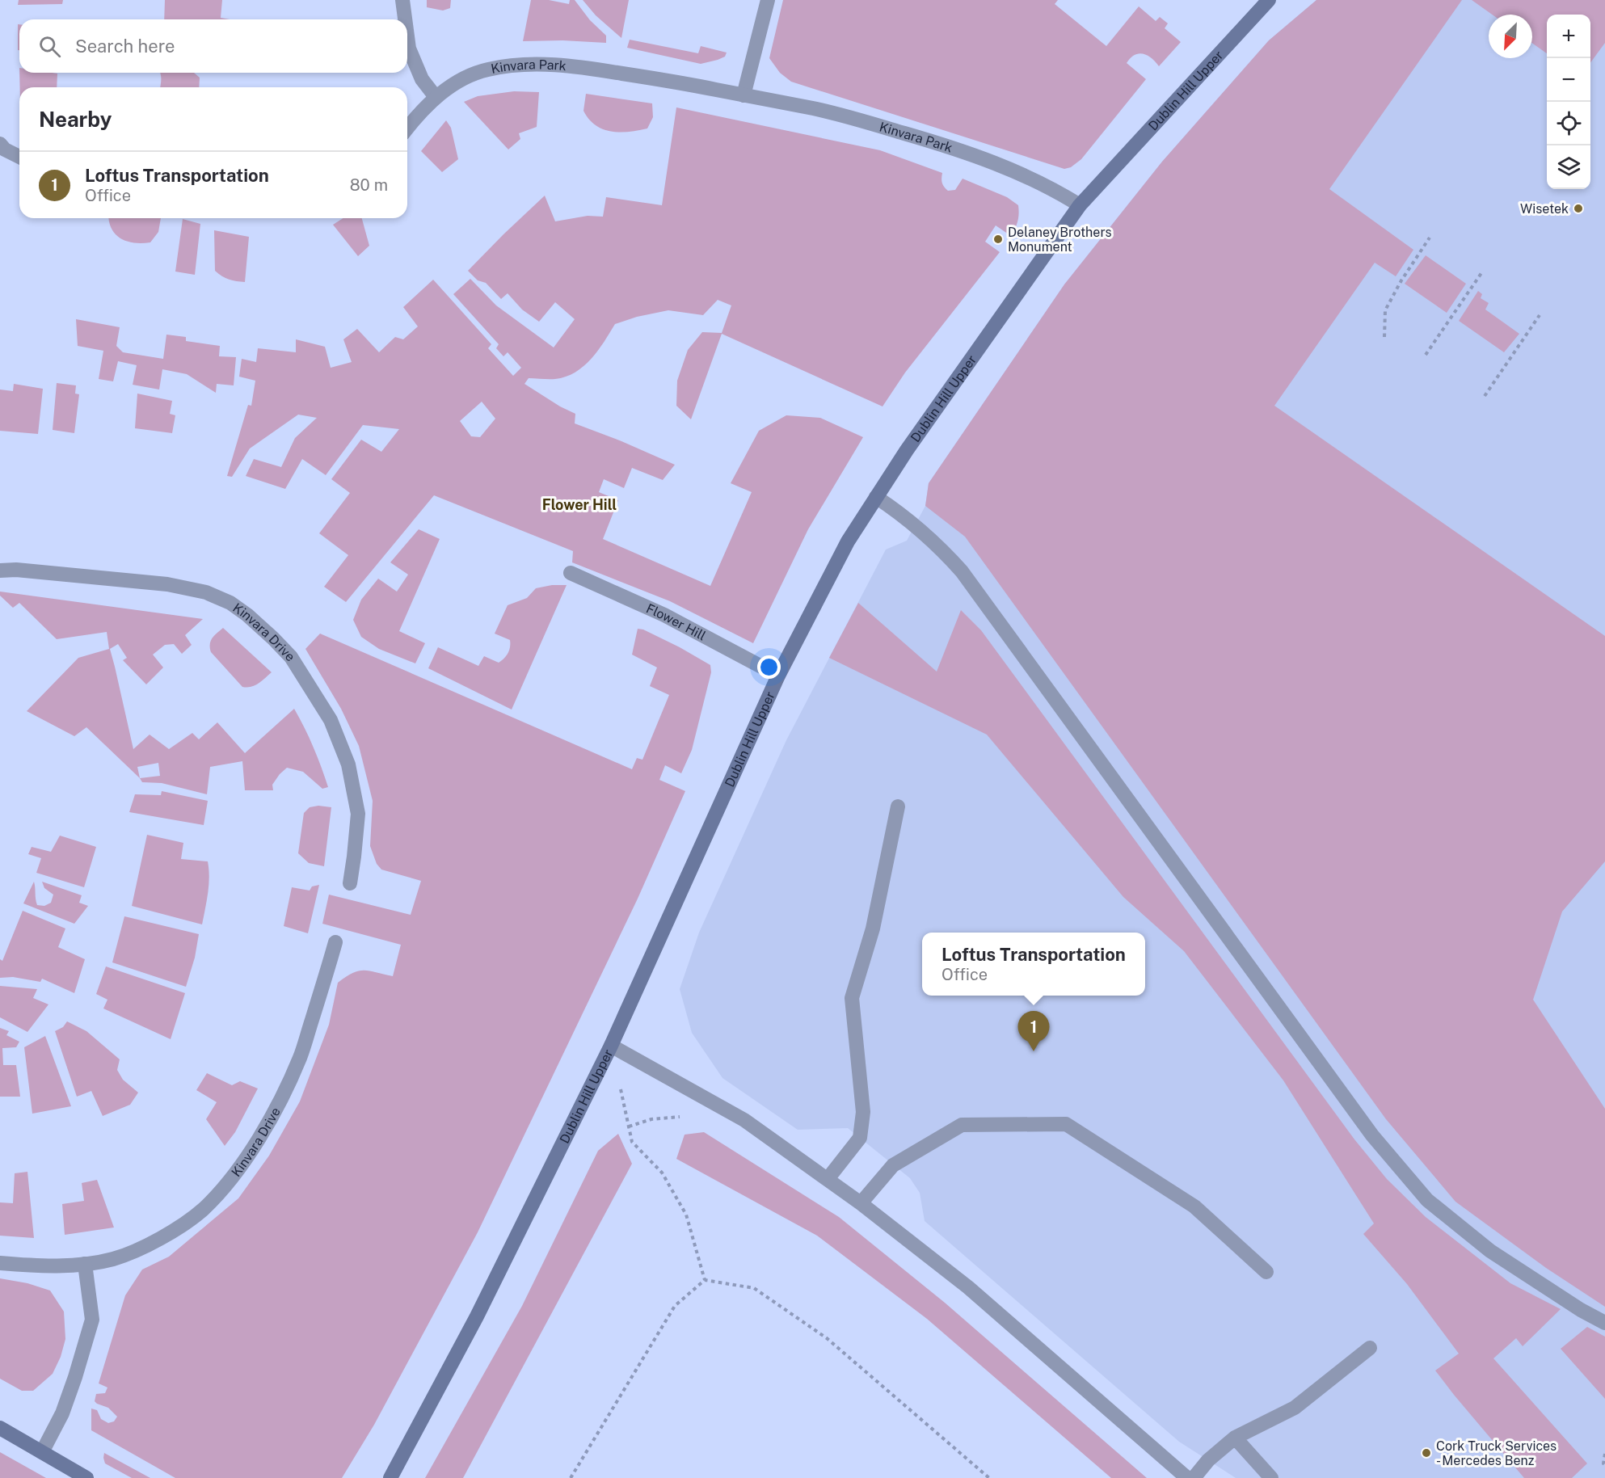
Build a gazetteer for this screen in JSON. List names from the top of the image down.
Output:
{
  "streets": {
    "street": [
      "Kinvara Park",
      "Dublin Hill Upper",
      "Flower Hill",
      "Kinvara Drive"
    ]
  },
  "crossings": [
    ["Kinvara Park", "Dublin Hill Upper"],
    ["Dublin Hill Upper", "Flower Hill"]
  ],
  "districts": ["Flower Hill"],
  "places": ["Wisetek", "Delaney Brothers Monument", "Cork Truck Services - Mercedes Benz"],
  "north": "bottom left",
  "page": {
    "map_buttons": ["+", "−"],
    "search": "Search here",
    "heading": "Nearby",
    "list": [
      {
        "mark": "1",
        "name": "Loftus Transportation",
        "note": "Office",
        "value": "80 m"
      }
    ],
    "popup": ["Loftus Transportation", "Office"],
    "pins": "1"
  }
}
